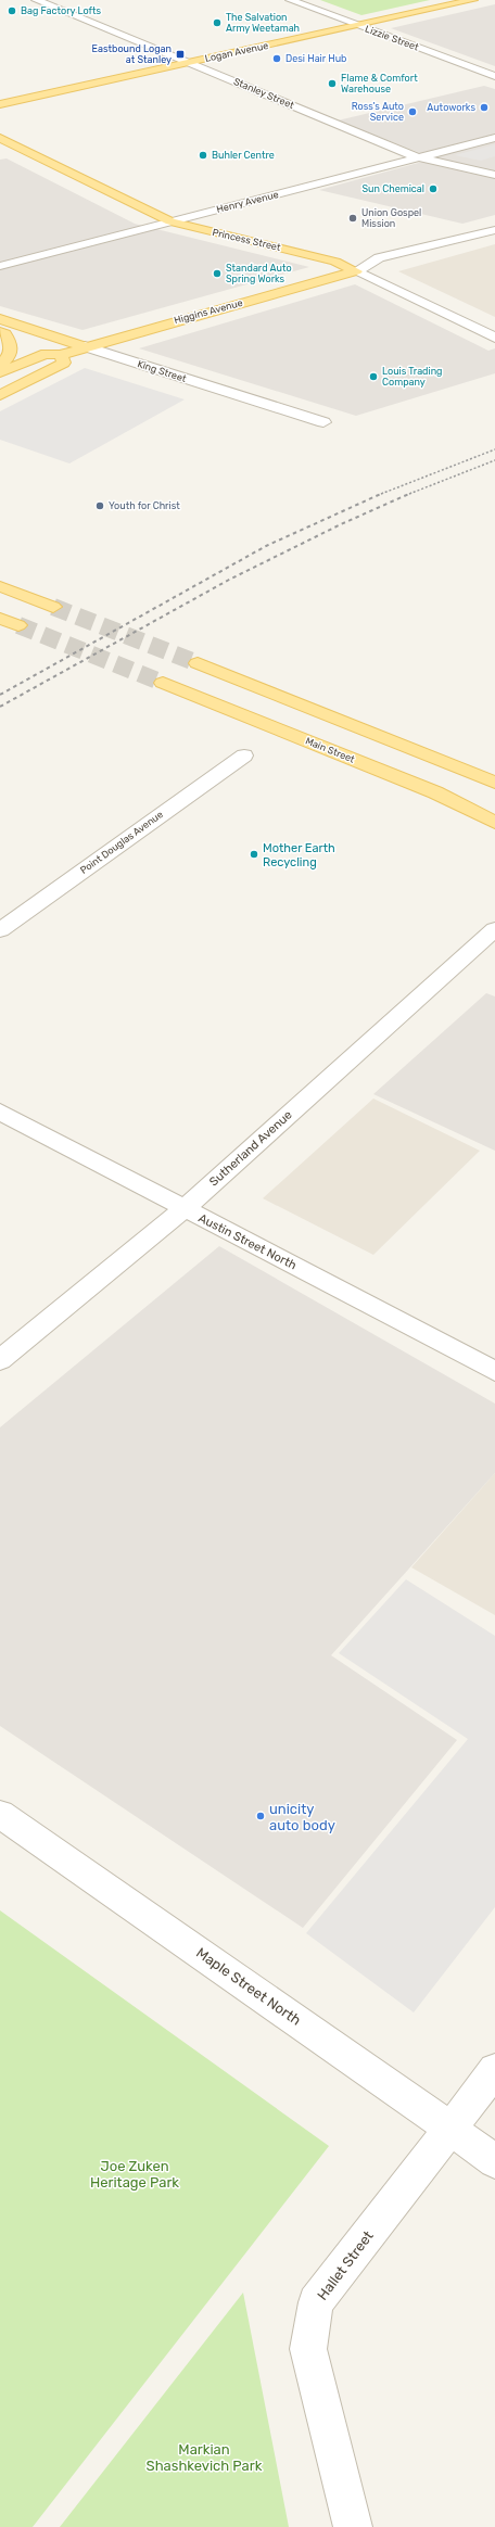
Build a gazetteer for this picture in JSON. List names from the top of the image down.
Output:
{
  "streets": {
    "main road": [
      "Logan Avenue",
      "Princess Street",
      "Higgins Avenue",
      "King Street",
      "Main Street"
    ],
    "street": [
      "Lizzie Street",
      "Stanley Street",
      "Henry Avenue",
      "Point Douglas Avenue",
      "Sutherland Avenue",
      "Austin Street North",
      "Maple Street North",
      "Hallet Street"
    ]
  },
  "crossings": [
    ["Lizzie Street", "Logan Avenue"],
    ["Logan Avenue", "Stanley Street"],
    ["Stanley Street", "Henry Avenue"],
    ["Henry Avenue", "Princess Street"],
    ["Princess Street", "Higgins Avenue"],
    ["Higgins Avenue", "King Street"],
    ["Sutherland Avenue", "Austin Street North"],
    ["Maple Street North", "Hallet Street"]
  ],
  "parks": ["Joe Zuken Heritage Park", "Markian Shashkevich Park"],
  "places": {
    "other": [
      "Bag Factory Lofts",
      "The Salvation Army Weetamah",
      "Desi Hair Hub",
      "Flame & Comfort Warehouse",
      "Autoworks",
      "Ross's Auto Service",
      "Buhler Centre",
      "Sun Chemical",
      "Union Gospel Mission",
      "Standard Auto Spring Works",
      "Louis Trading Company",
      "Youth for Christ",
      "Mother Earth Recycling",
      "unicity auto body"
    ],
    "transit": ["Eastbound Logan at Stanley"]
  }
}
